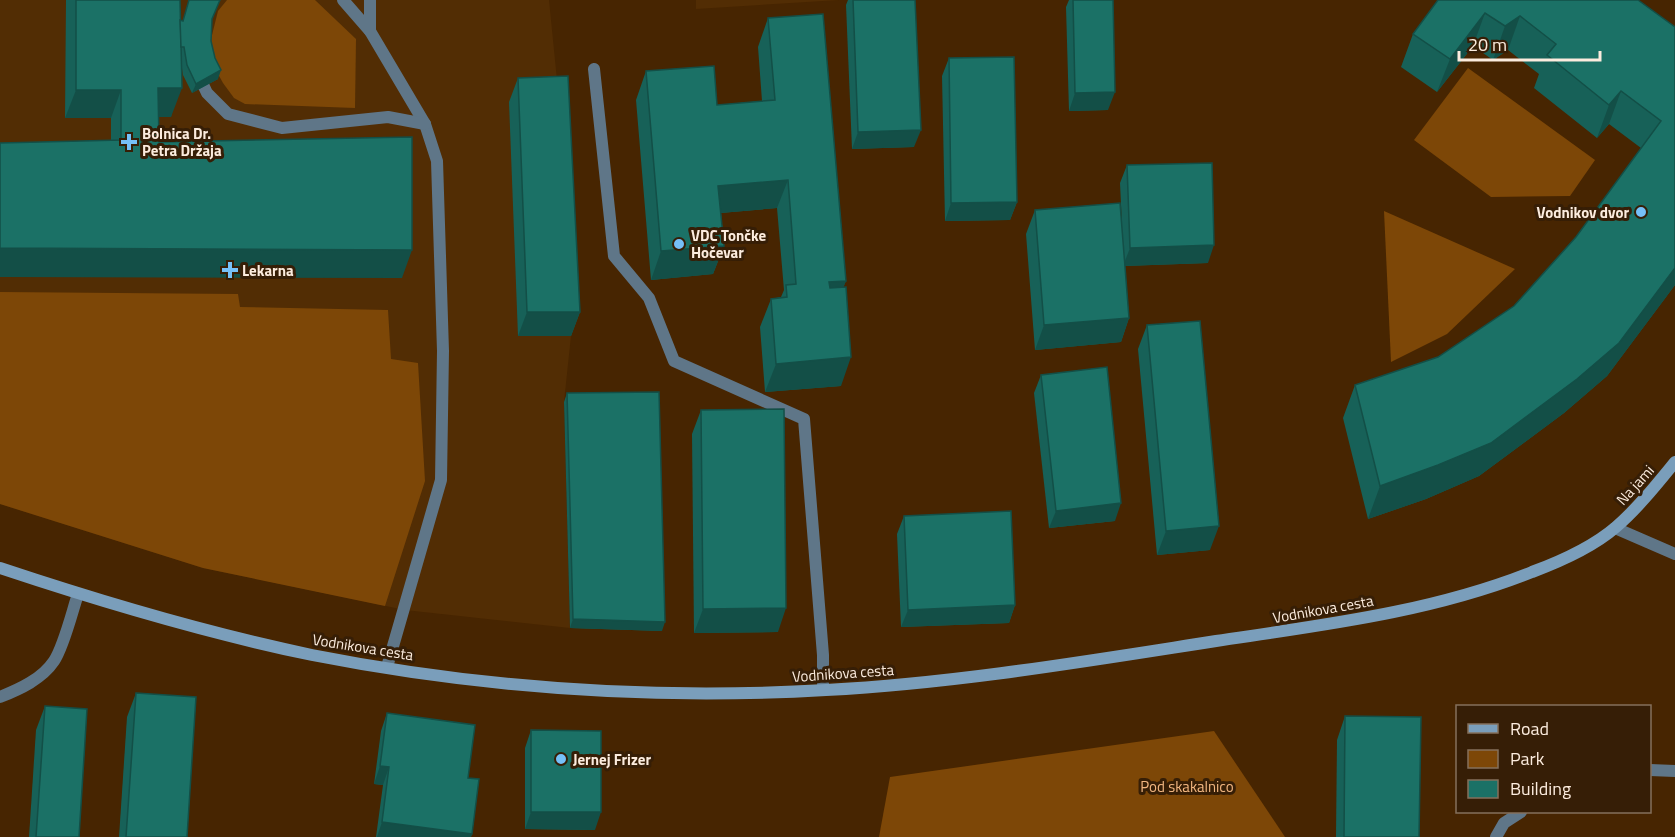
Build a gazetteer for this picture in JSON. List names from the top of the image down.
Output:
{
  "streets": {
    "street": ["Na jami", "Vodnikova cesta"]
  },
  "crossings": [
    ["Na jami", "Vodnikova cesta"]
  ],
  "parks": ["Pod skakalnico"],
  "places": {
    "health": ["Bolnica Dr. Petra Držaja", "Lekarna"],
    "other": ["Vodnikov dvor", "VDC Tončke Hočevar", "Jernej Frizer"]
  },
  "legend": ["Road", "Park", "Building"],
  "scale_bar": "20 m"
}
